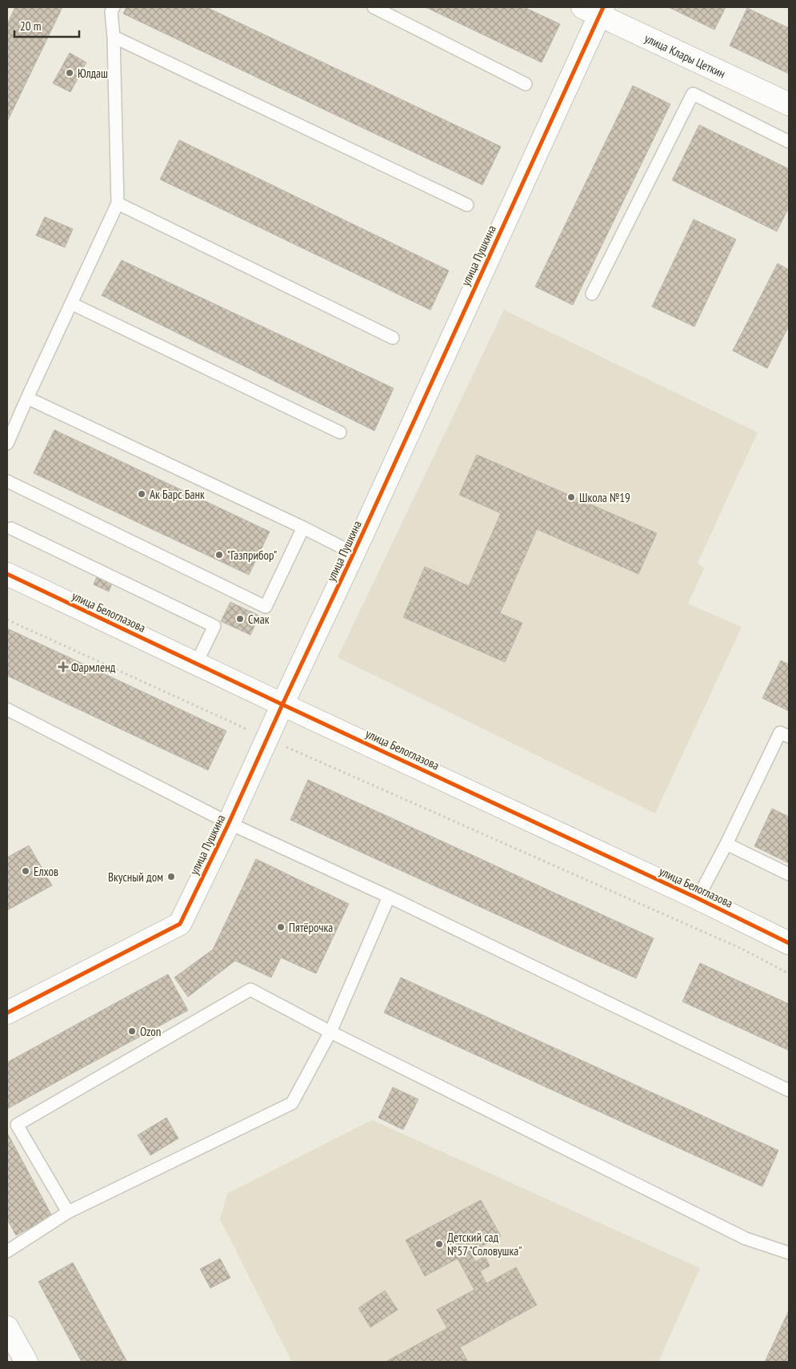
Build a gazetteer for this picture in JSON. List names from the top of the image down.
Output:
{
  "streets": {
    "street": ["улица Клары Цеткин", "улица Пушкина", "улица Белоглазова"]
  },
  "crossings": [
    ["улица Клары Цеткин", "улица Пушкина"],
    ["улица Пушкина", "улица Белоглазова"]
  ],
  "places": {
    "other": [
      "Юлдаш",
      "Ак Барс Банк",
      "Школа №19",
      "\"Газприбор\"",
      "Смак",
      "Елхов",
      "Вкусный дом",
      "Пятёрочка",
      "Ozon",
      "Детский сад №57 \"Соловушка\""
    ],
    "health": ["Фармленд"]
  },
  "scale_bar": "20 m"
}
